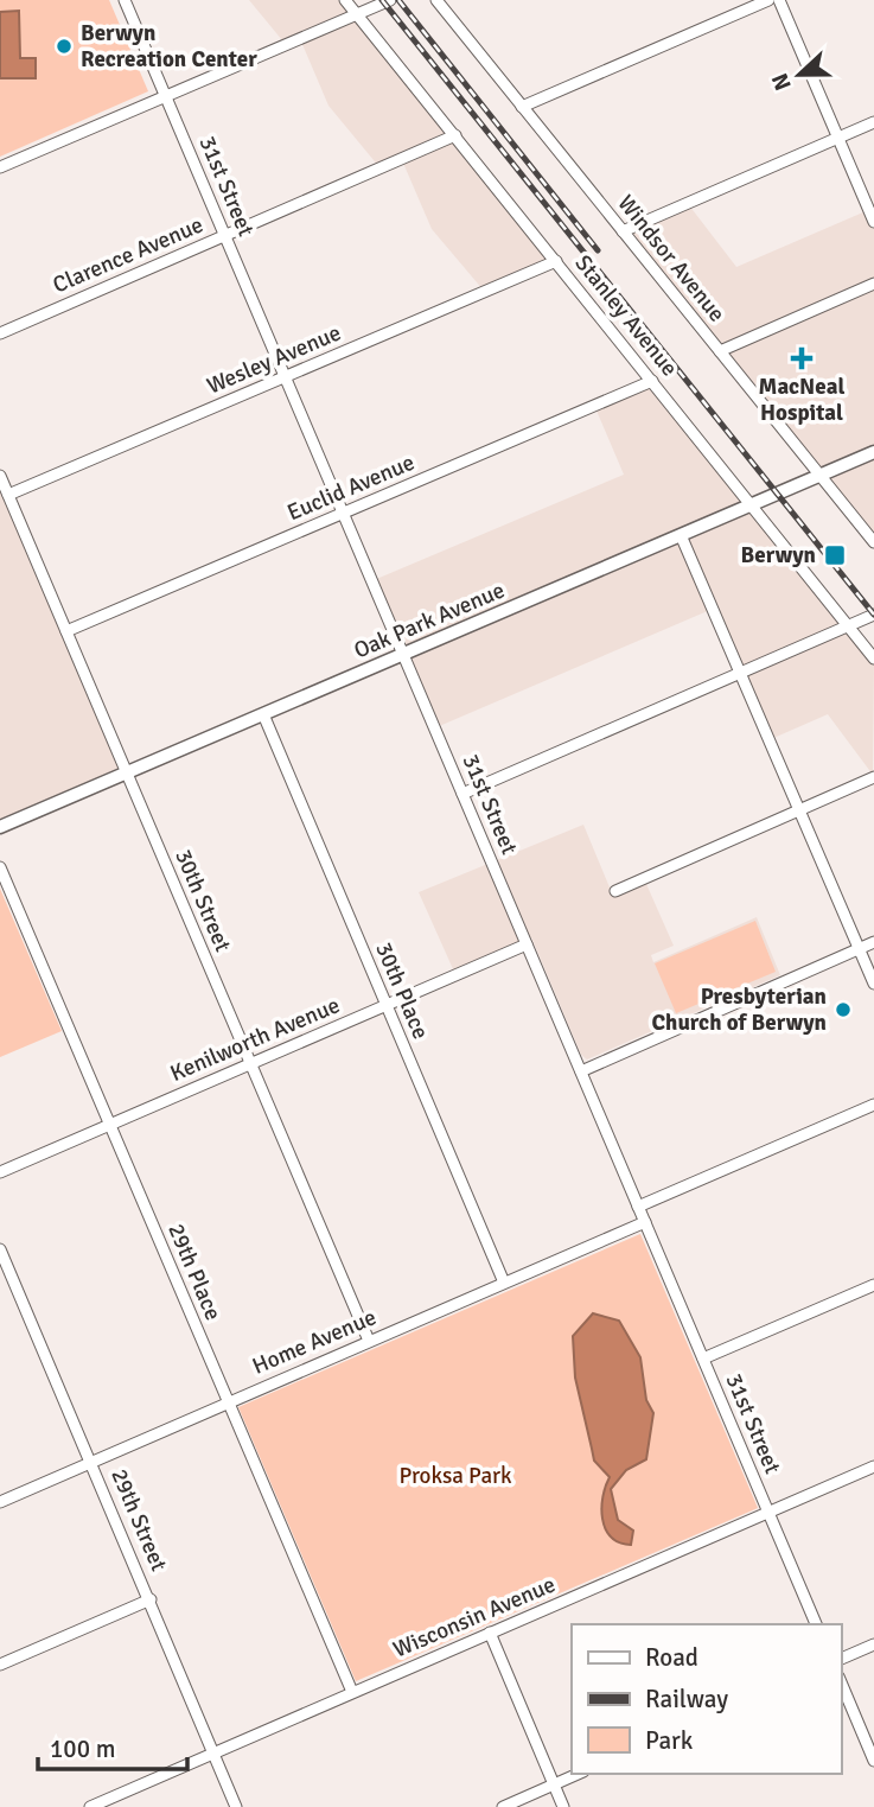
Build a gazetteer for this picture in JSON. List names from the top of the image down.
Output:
{
  "streets": {
    "street": [
      "31st Street",
      "Clarence Avenue",
      "Windsor Avenue",
      "Stanley Avenue",
      "Wesley Avenue",
      "Euclid Avenue",
      "Oak Park Avenue",
      "30th Street",
      "30th Place",
      "Kenilworth Avenue",
      "29th Place",
      "Home Avenue",
      "29th Street",
      "Wisconsin Avenue"
    ]
  },
  "crossings": [
    ["31st Street", "Clarence Avenue"],
    ["31st Street", "Wesley Avenue"],
    ["31st Street", "Euclid Avenue"],
    ["31st Street", "Oak Park Avenue"],
    ["31st Street", "Kenilworth Avenue"],
    ["31st Street", "Home Avenue"],
    ["31st Street", "Wisconsin Avenue"],
    ["Clarence Avenue", "Stanley Avenue"],
    ["Windsor Avenue", "Oak Park Avenue"],
    ["Stanley Avenue", "Wesley Avenue"],
    ["Stanley Avenue", "Euclid Avenue"],
    ["Stanley Avenue", "Oak Park Avenue"],
    ["Wesley Avenue", "30th Street"],
    ["Euclid Avenue", "30th Street"],
    ["Oak Park Avenue", "30th Street"],
    ["Oak Park Avenue", "30th Place"],
    ["30th Street", "Kenilworth Avenue"],
    ["30th Street", "Home Avenue"],
    ["30th Place", "Kenilworth Avenue"],
    ["30th Place", "Home Avenue"],
    ["Kenilworth Avenue", "29th Place"],
    ["29th Place", "Home Avenue"],
    ["29th Place", "Wisconsin Avenue"],
    ["Home Avenue", "29th Street"],
    ["29th Street", "Wisconsin Avenue"]
  ],
  "parks": ["Proksa Park"],
  "places": {
    "other": ["Berwyn Recreation Center", "Presbyterian Church of Berwyn"],
    "health": ["MacNeal Hospital"],
    "transit": ["Berwyn"]
  },
  "legend": ["Road", "Railway", "Park"],
  "scale_bar": "100 m",
  "north": "left"
}
